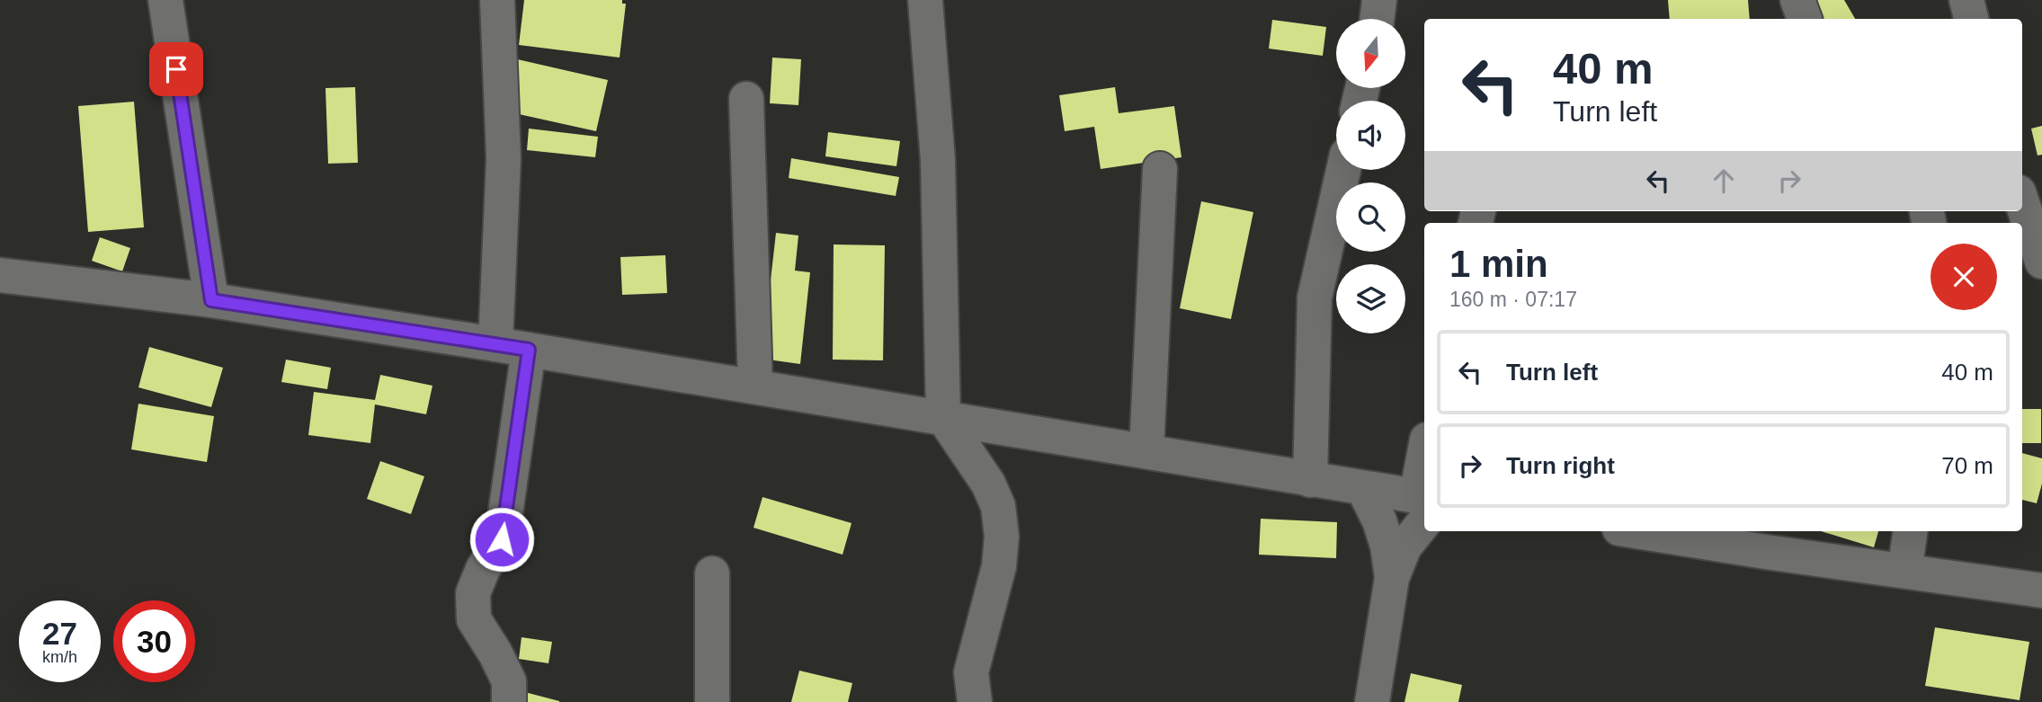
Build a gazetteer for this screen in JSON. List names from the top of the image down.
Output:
{
  "north": "bottom",
  "page": {
    "turn": ["40 m", "Turn left"],
    "heading": ["1 min", "160 m · 07:17"],
    "list": [
      {
        "name": "Turn left",
        "value": "40 m"
      },
      {
        "name": "Turn right",
        "value": "70 m"
      }
    ],
    "speed": "27 km/h",
    "limit": "30"
  }
}
